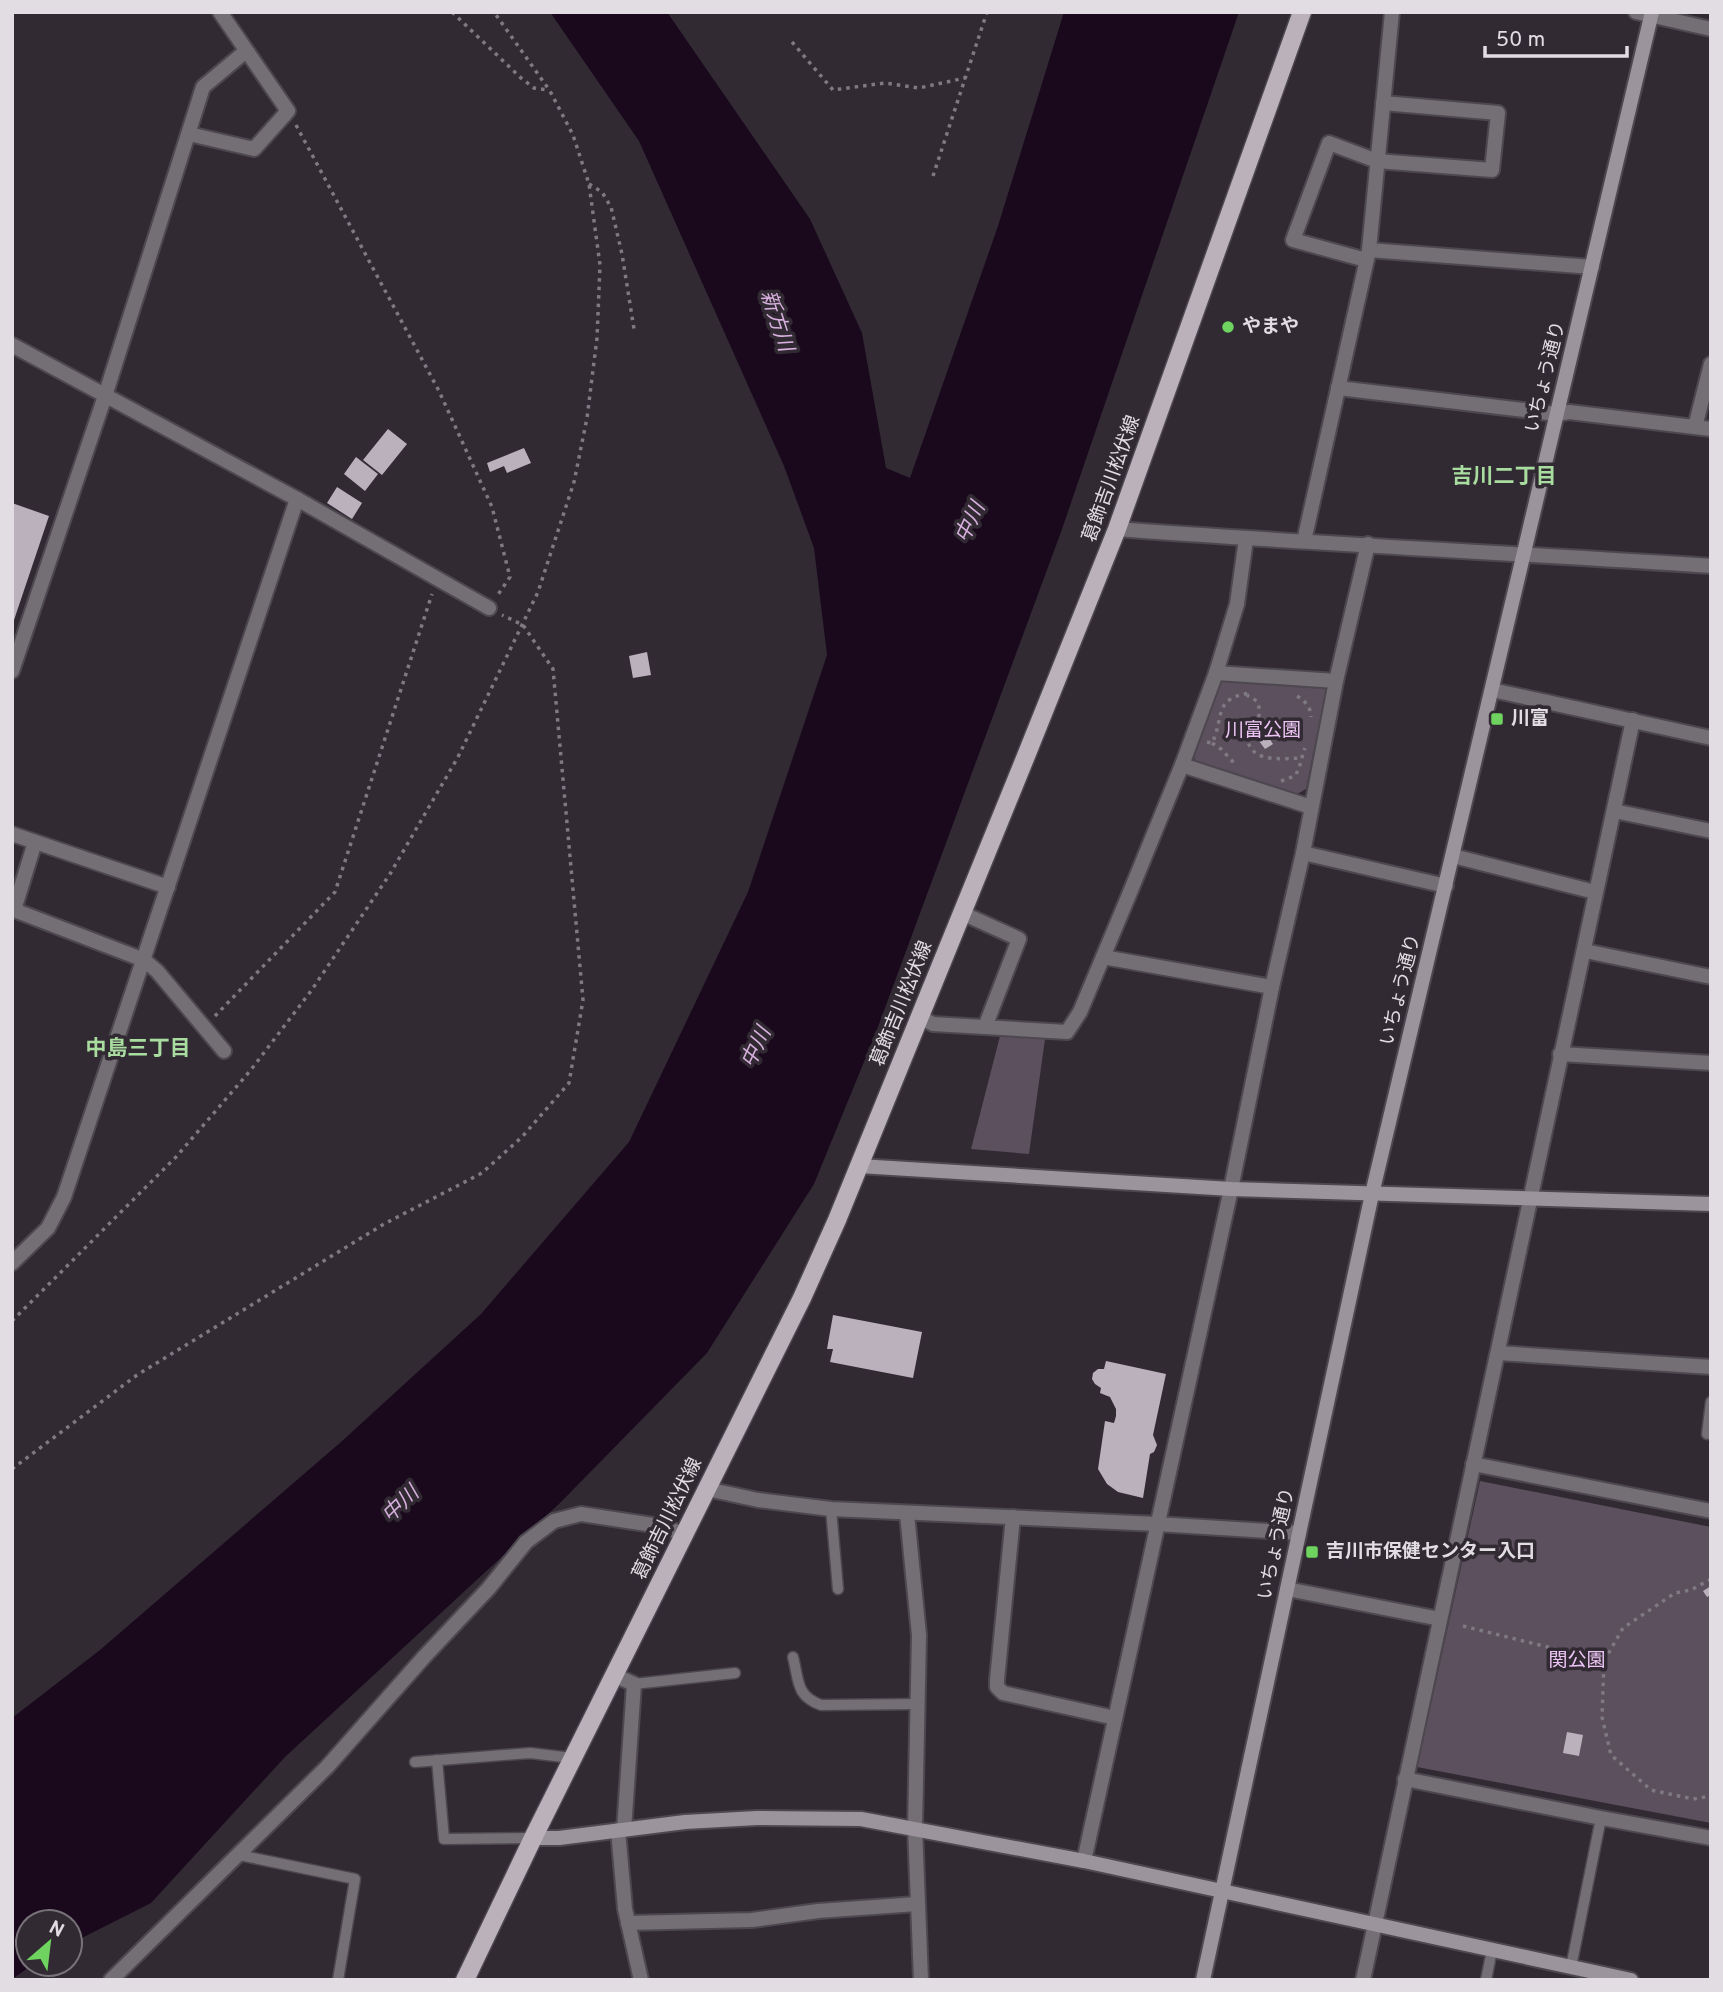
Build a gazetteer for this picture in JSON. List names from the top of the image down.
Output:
{
  "streets": {
    "main road": ["葛飾吉川松伏線"],
    "street": ["いちょう通り"]
  },
  "districts": ["吉川二丁目", "中島三丁目"],
  "water": ["新方川", "中川"],
  "parks": ["川富公園", "関公園"],
  "places": {
    "other": ["やまや"],
    "transit": ["川富", "吉川市保健センター入口"]
  },
  "scale_bar": "50 m",
  "north": "top right"
}
